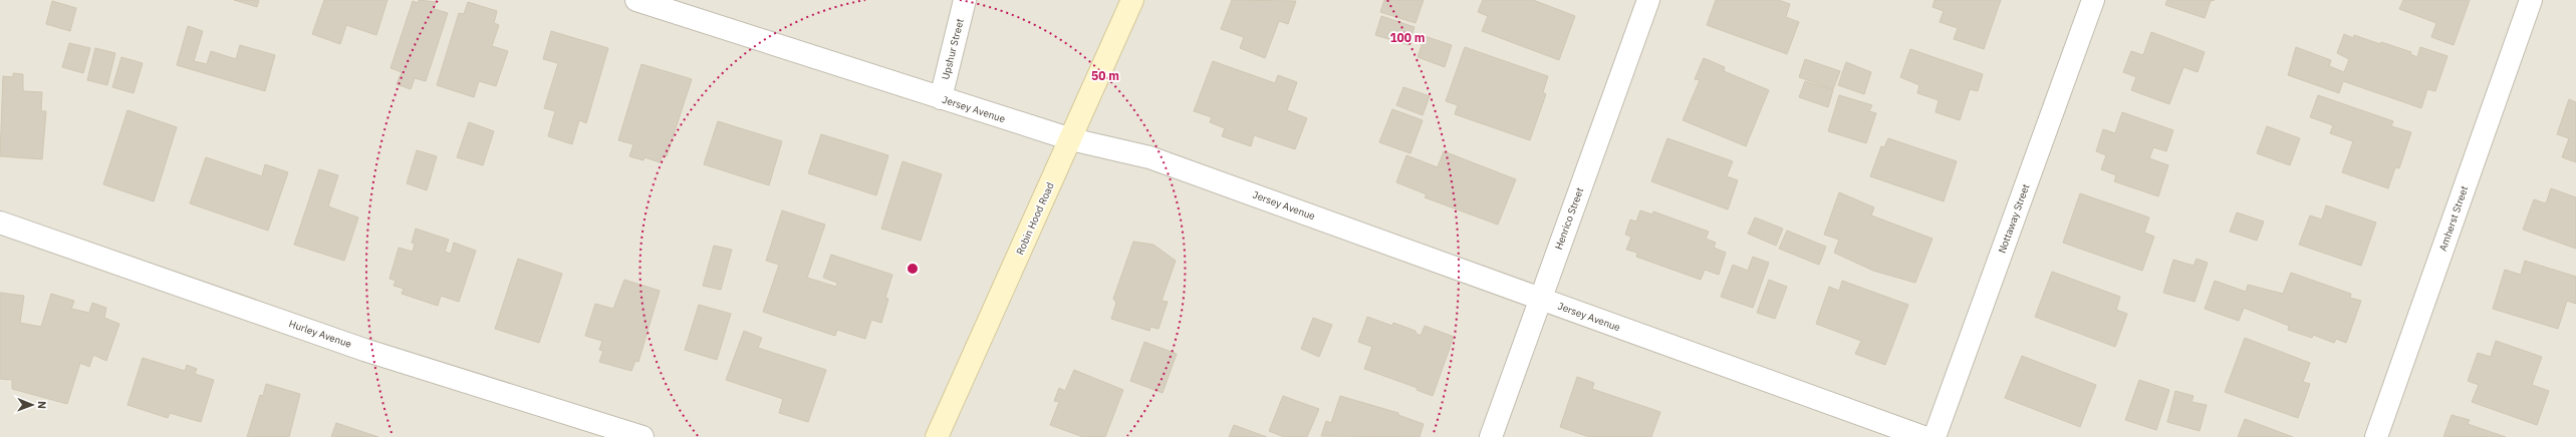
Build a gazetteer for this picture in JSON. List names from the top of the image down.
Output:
{
  "streets": {
    "street": [
      "Upshur Street",
      "Jersey Avenue",
      "Robin Hood Road",
      "Henrico Street",
      "Nottaway Street",
      "Amherst Street",
      "Hurley Avenue"
    ]
  },
  "crossings": [
    ["Upshur Street", "Jersey Avenue"],
    ["Jersey Avenue", "Robin Hood Road"],
    ["Jersey Avenue", "Henrico Street"]
  ],
  "north": "right",
  "rings": ["100 m", "50 m"]
}
